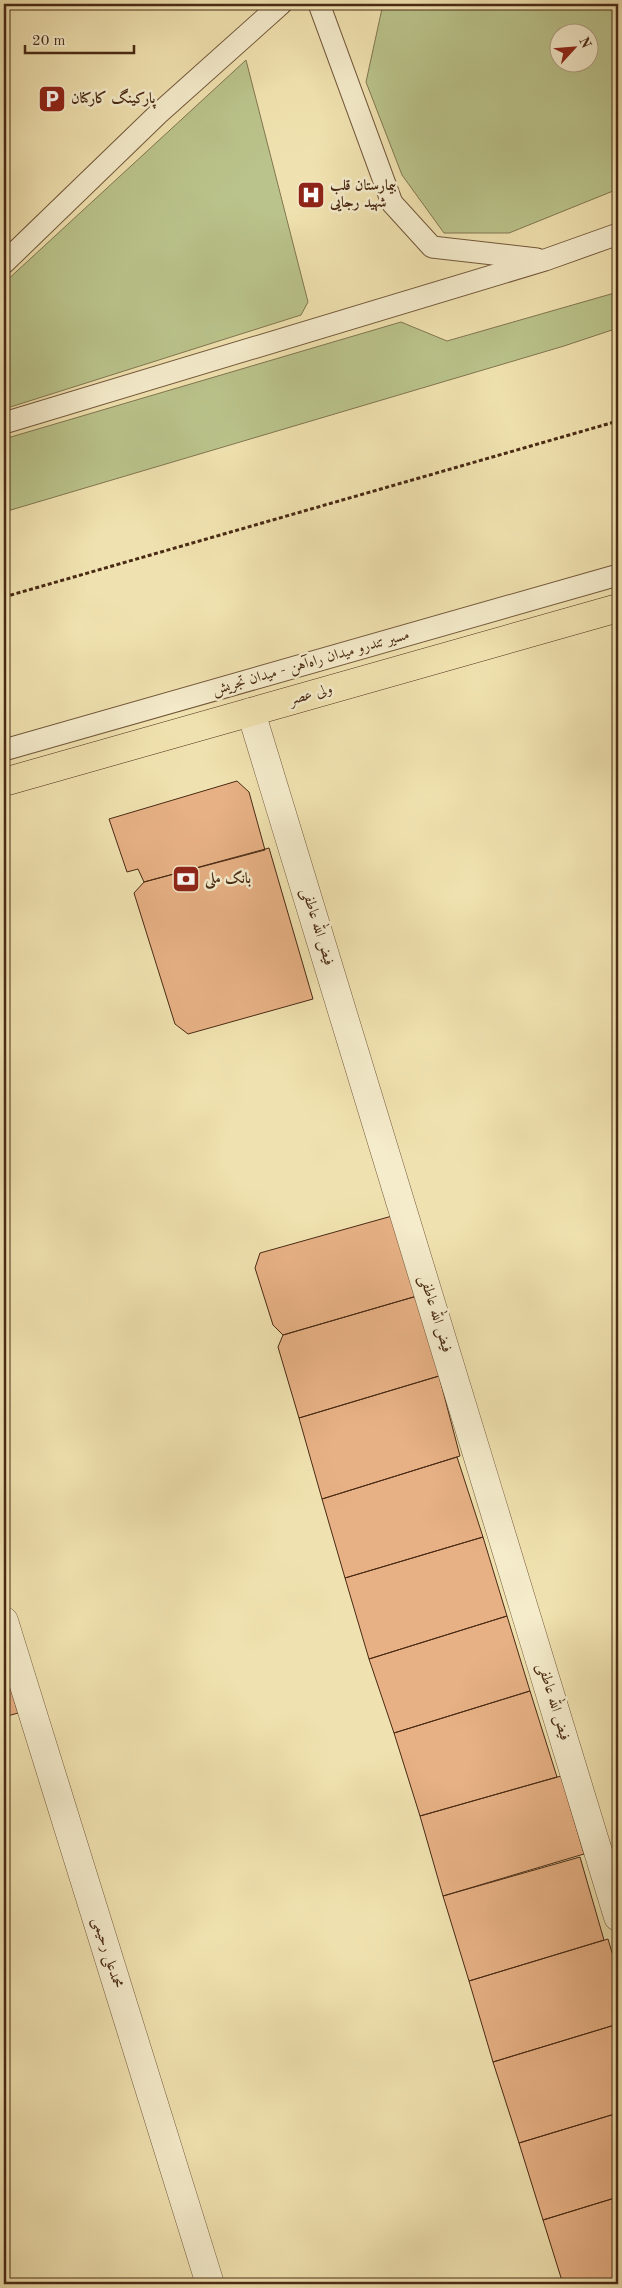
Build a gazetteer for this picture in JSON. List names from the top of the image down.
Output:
{
  "streets": {
    "main road": ["ولی عصر"],
    "street": ["فیض الله عاطفی", "محمدعلی رحیمی"],
    "lane": ["مسیر تندرو میدان راه‌آهن - میدان تجریش"]
  },
  "crossings": [
    ["ولی عصر", "فیض الله عاطفی"]
  ],
  "places": {
    "parking": ["پارکینگ کارکنان"],
    "hospital": ["بیمارستان قلب شهید رجایی"],
    "bank": ["بانک ملی"]
  },
  "scale_bar": "20 m",
  "north": "top right"
}
